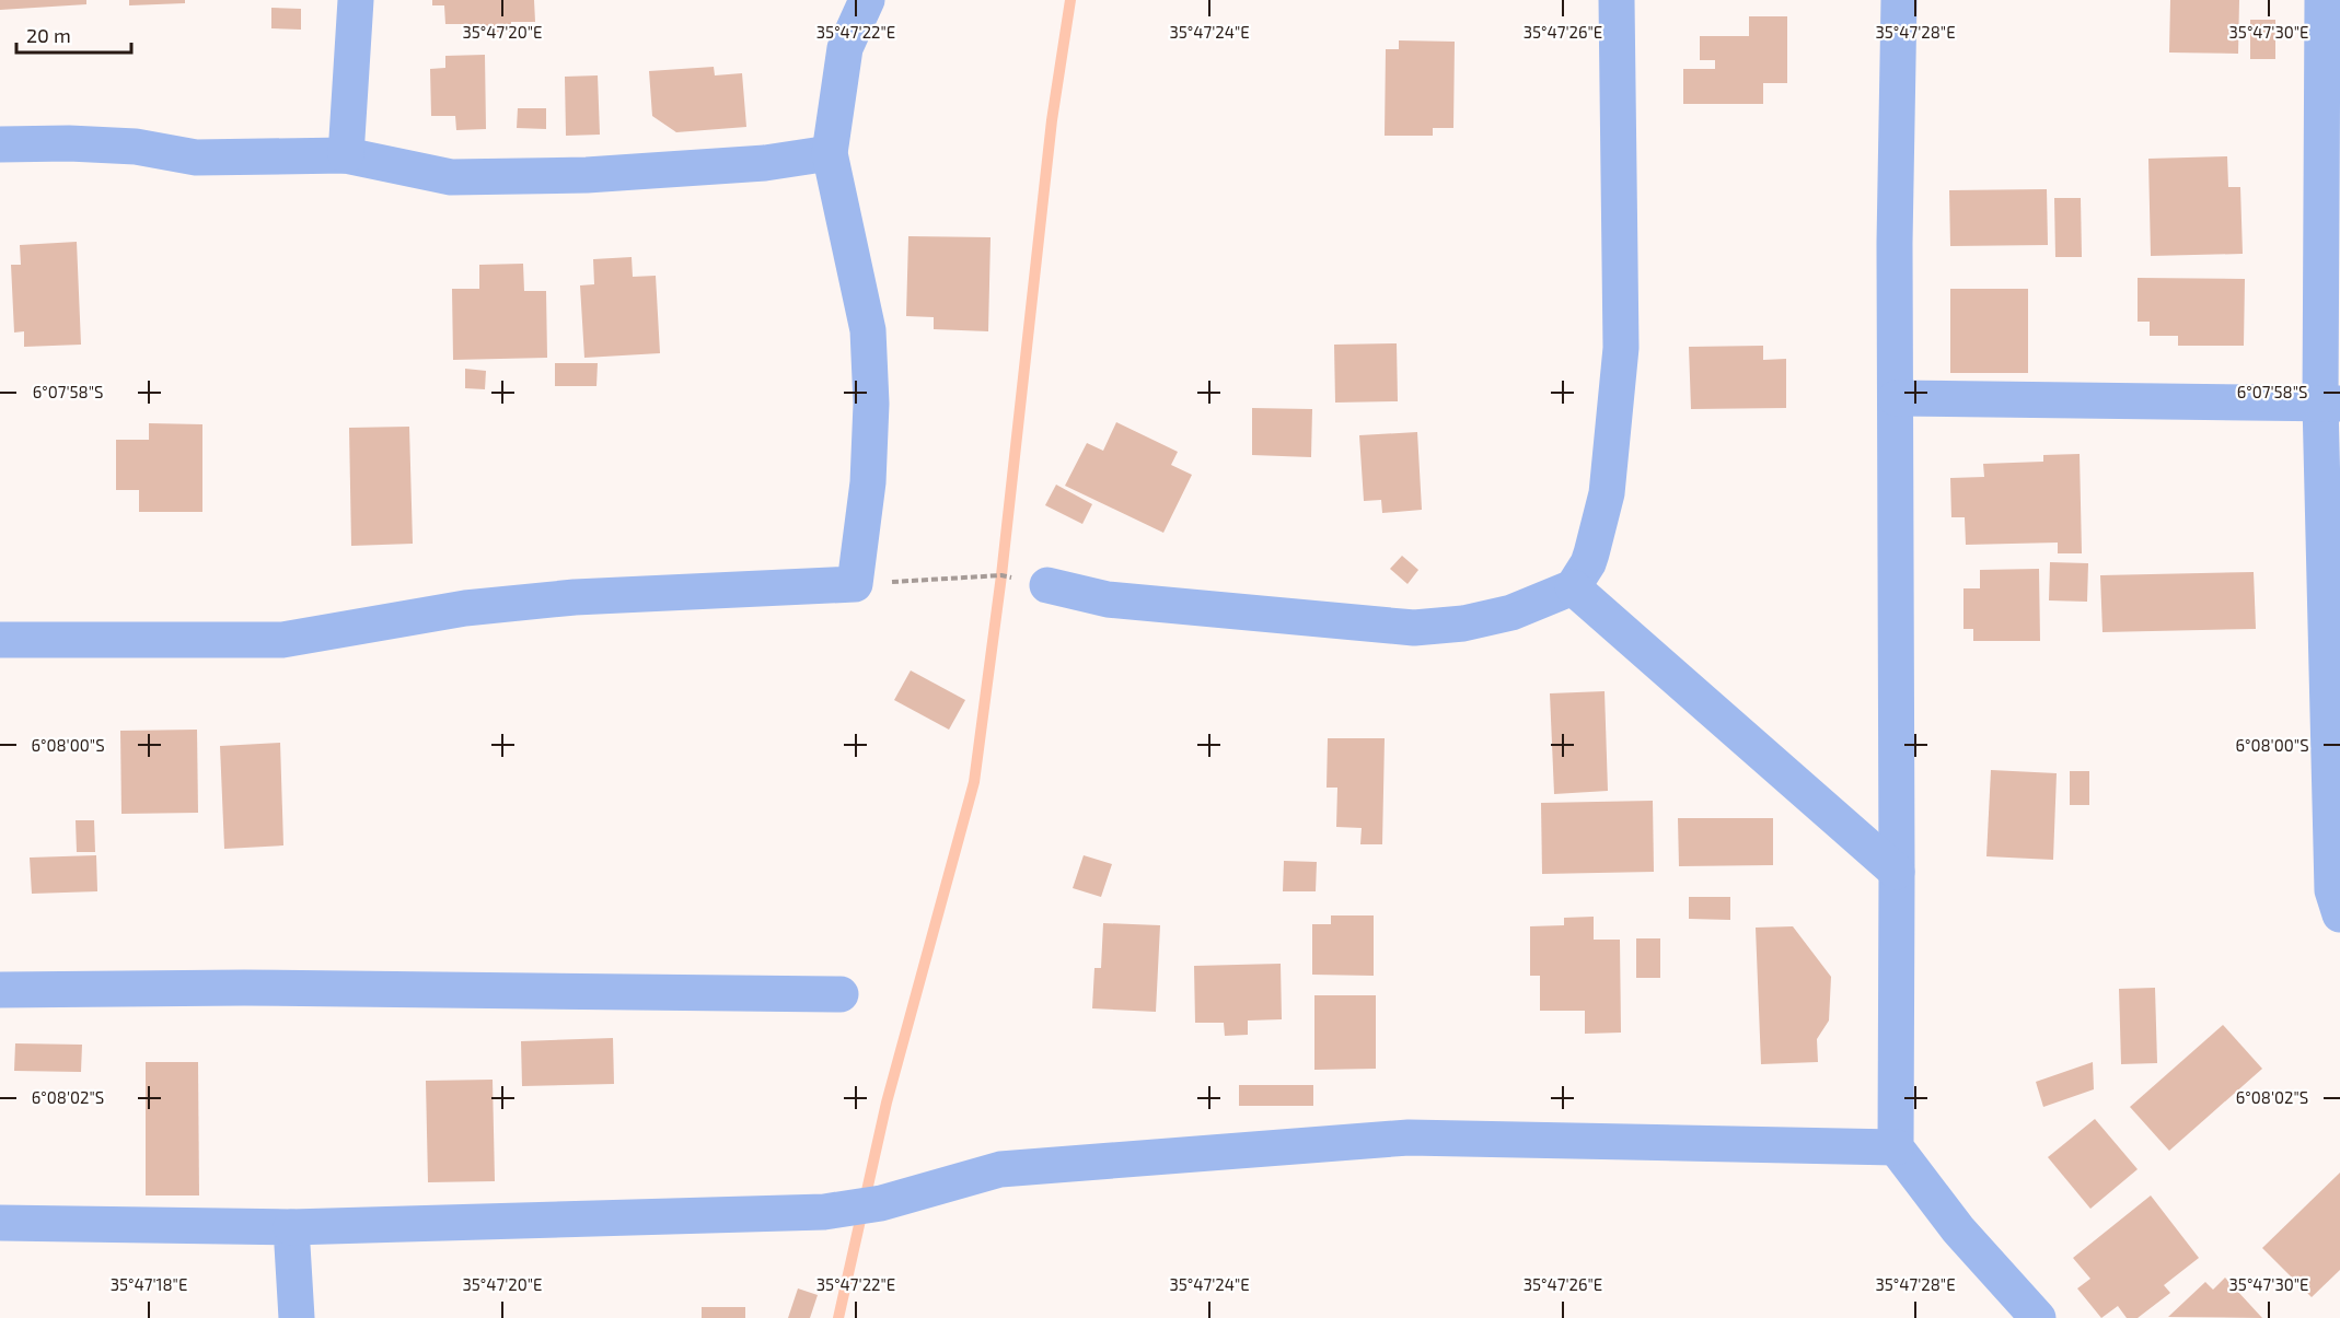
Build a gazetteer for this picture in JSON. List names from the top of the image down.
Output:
{
  "scale_bar": "20 m",
  "coordinates": [
    "35°47'20\"E",
    "35°47'22\"E",
    "35°47'24\"E",
    "35°47'26\"E",
    "35°47'28\"E",
    "35°47'30\"E",
    "6°07'58\"S",
    "6°08'00\"S",
    "6°08'02\"S",
    "35°47'18\"E"
  ]
}
